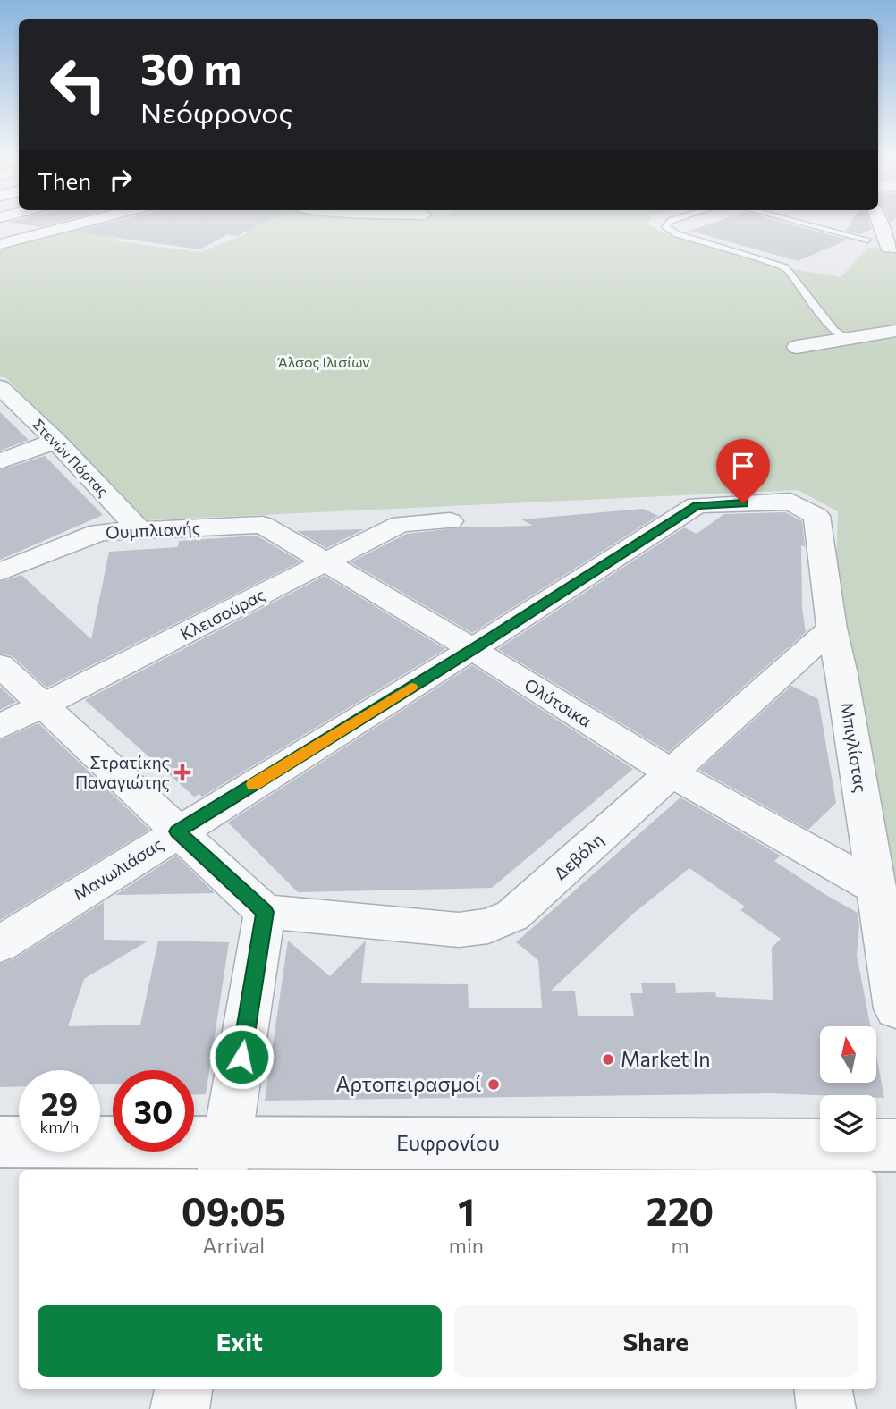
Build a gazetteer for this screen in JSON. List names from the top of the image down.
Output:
{
  "streets": {
    "street": [
      "Στενών Πόρτας",
      "Ουμπλιανής",
      "Κλεισούρας",
      "Ολύτσικα",
      "Μπιγλίστας",
      "Δεβόλη",
      "Μανωλιάσας",
      "Ευφρονίου"
    ]
  },
  "crossings": [
    ["Στενών Πόρτας", "Ουμπλιανής"],
    ["Ουμπλιανής", "Ολύτσικα"],
    ["Κλεισούρας", "Ολύτσικα"],
    ["Ολύτσικα", "Μπιγλίστας"],
    ["Ολύτσικα", "Δεβόλη"],
    ["Ολύτσικα", "Μανωλιάσας"],
    ["Μπιγλίστας", "Δεβόλη"],
    ["Μπιγλίστας", "Μανωλιάσας"]
  ],
  "parks": ["Άλσος Ιλισίων"],
  "places": {
    "health": ["Στρατίκης Παναγιώτης"],
    "other": ["Market In", "Αρτοπειρασμοί"]
  },
  "north": "top",
  "page": {
    "turn": ["30 m", "Νεόφρονος"],
    "then": "Then",
    "speed": "29 km/h",
    "limit": "30",
    "eta": [
      "09:05",
      "Arrival",
      "1",
      "min",
      "220",
      "m"
    ],
    "buttons": ["Exit", "Share"]
  }
}
